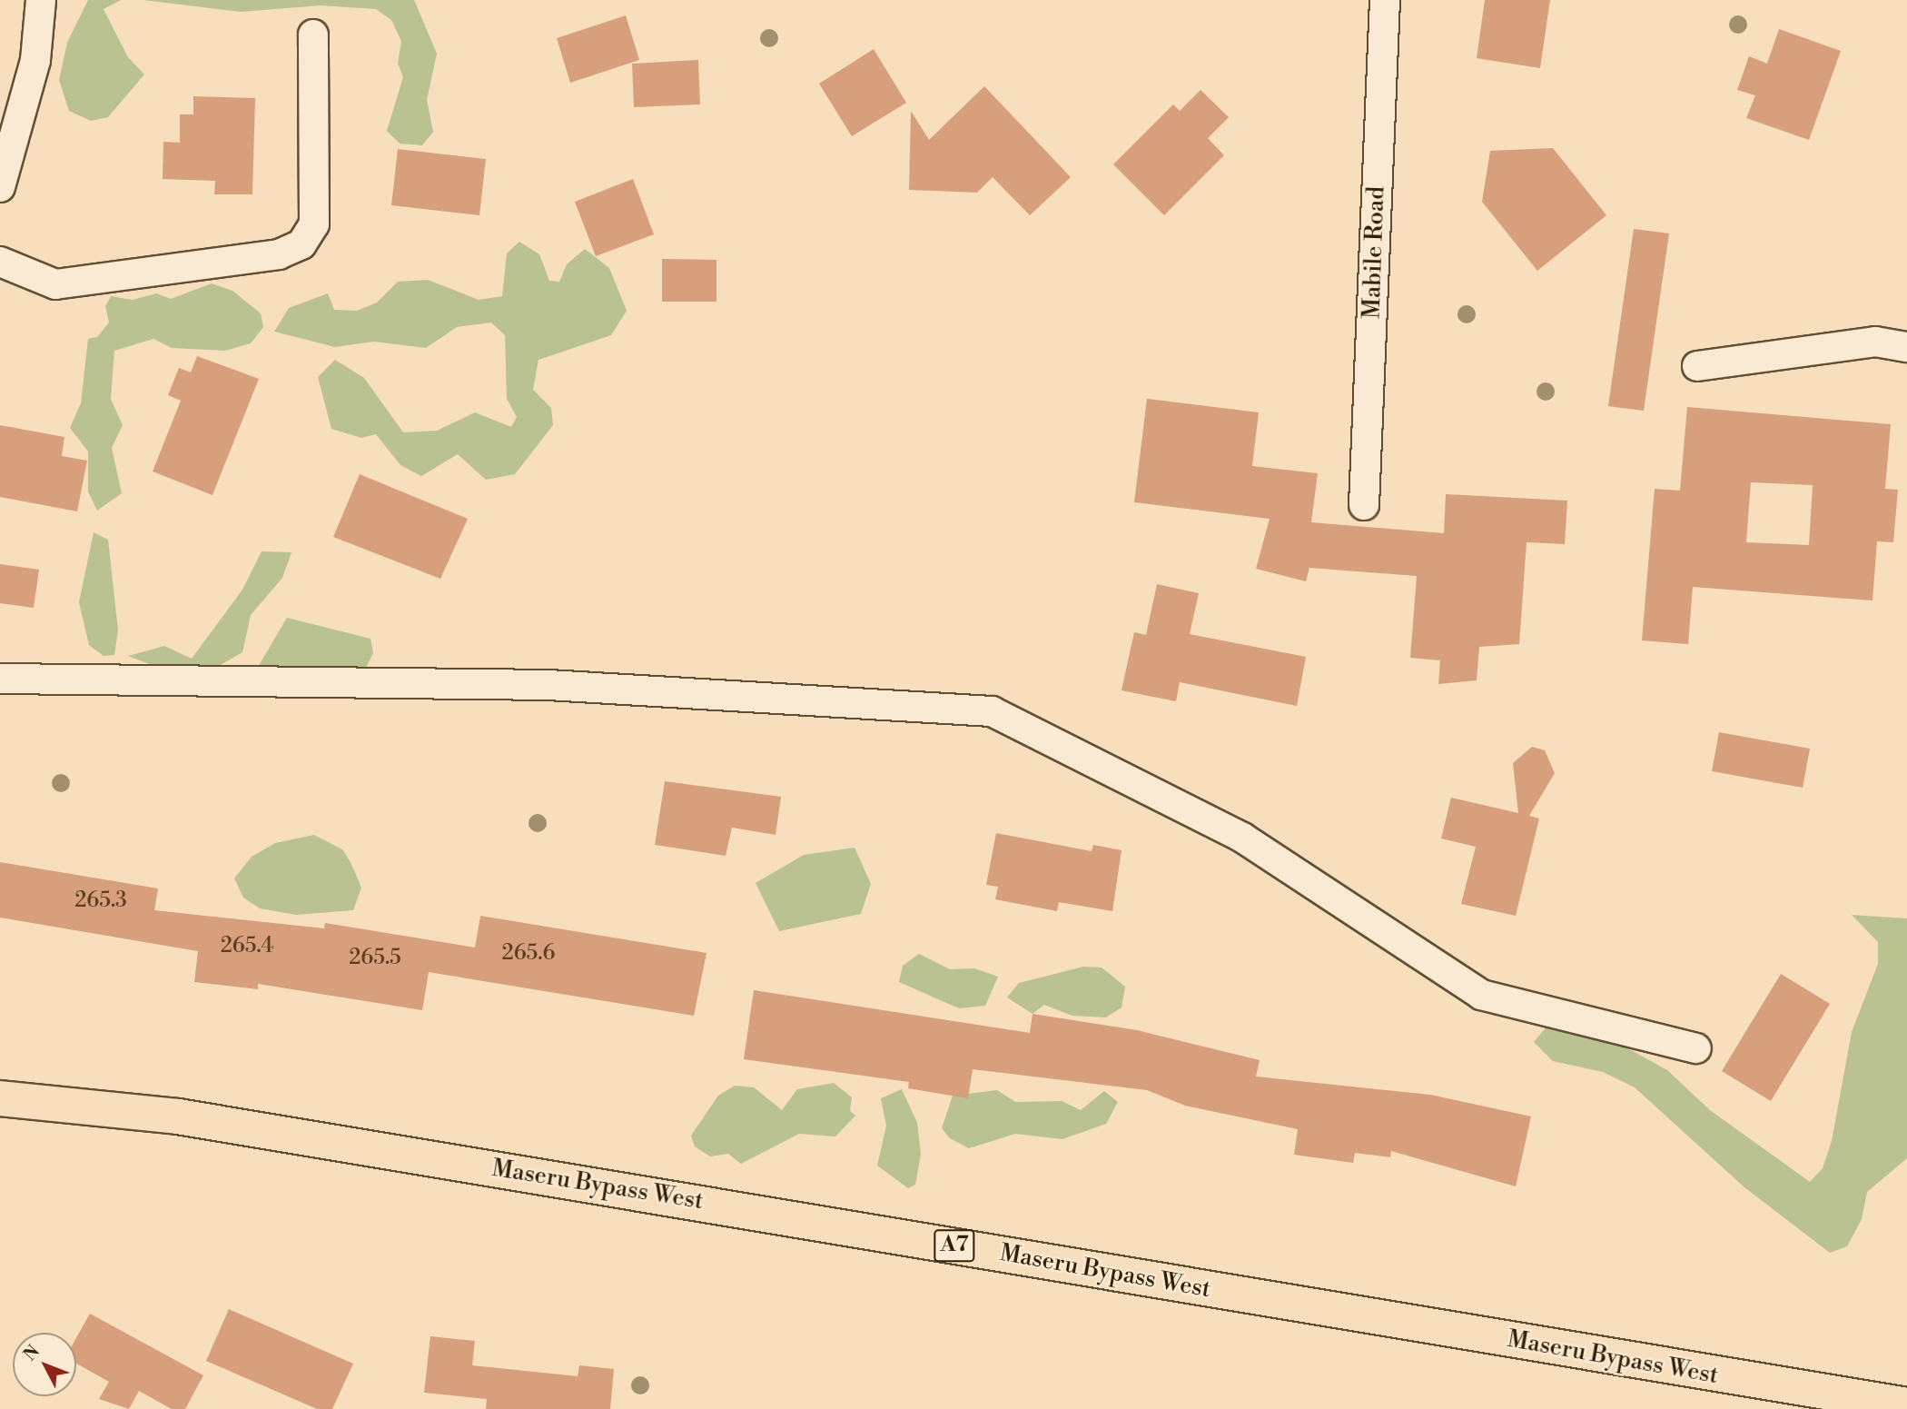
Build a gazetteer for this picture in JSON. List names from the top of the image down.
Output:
{
  "streets": {
    "main road": ["Maseru Bypass West", "A7"],
    "street": ["Mabile Road"]
  },
  "house_numbers": [
    "265.3",
    "265.4",
    "265.6",
    "265.5"
  ],
  "north": "top left"
}
